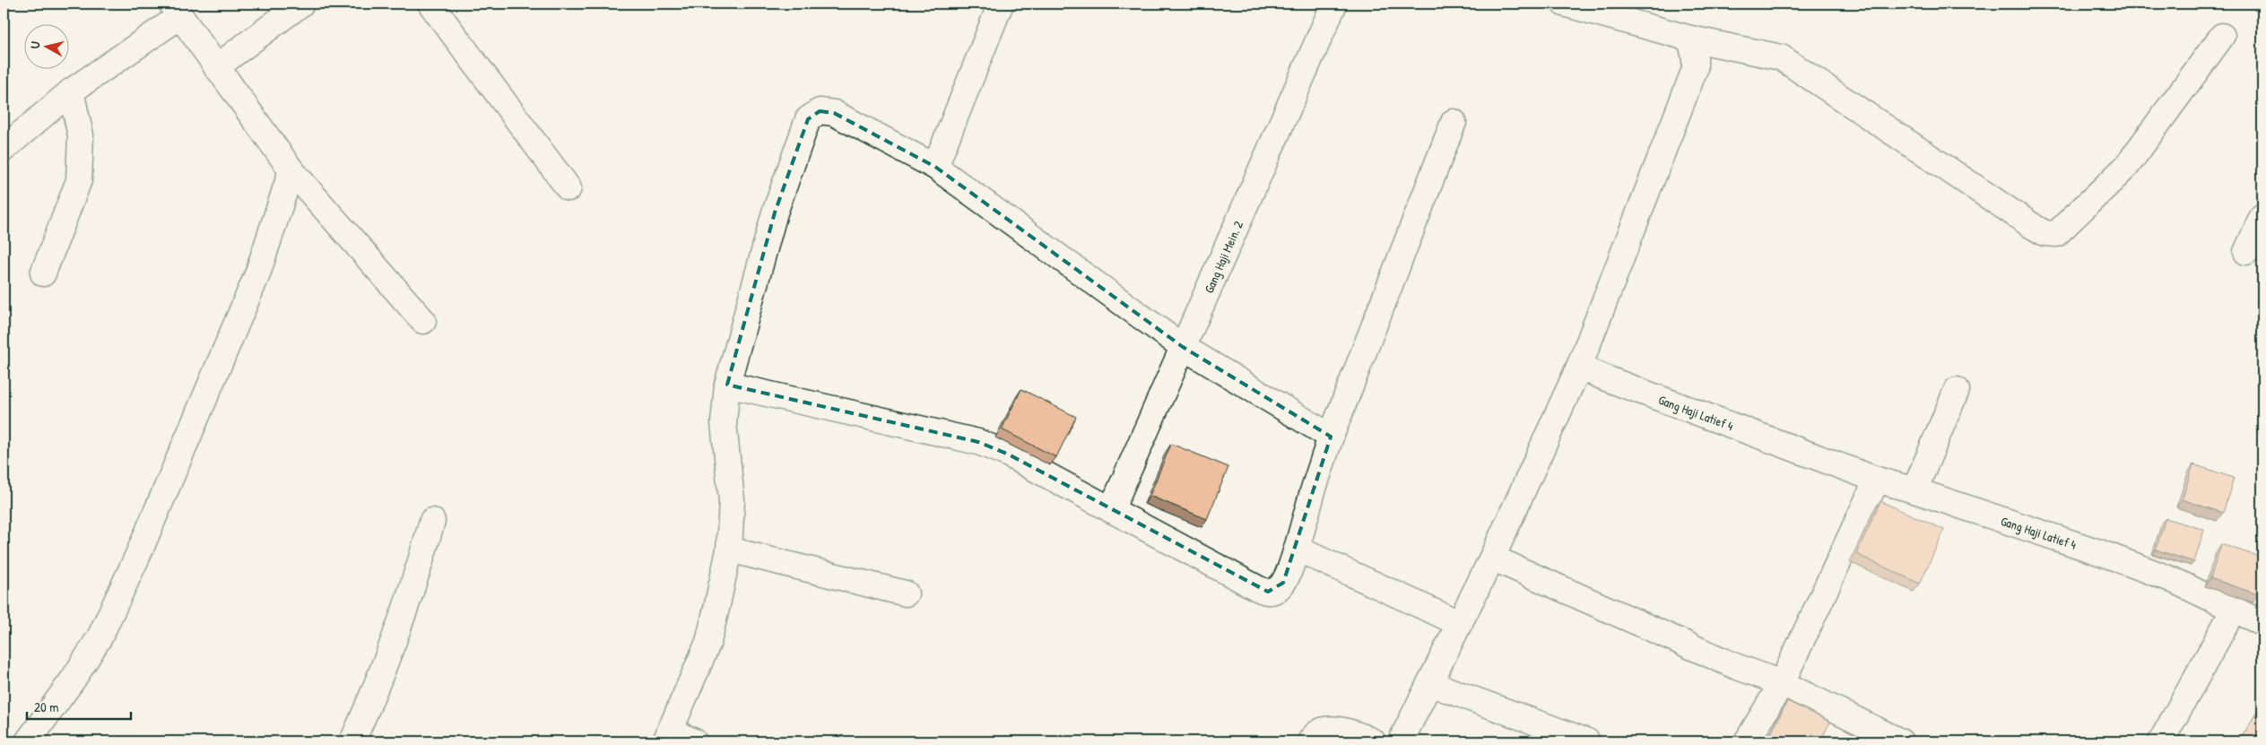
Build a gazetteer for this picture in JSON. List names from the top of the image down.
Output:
{
  "streets": {
    "street": ["Gang Haji Mein. 2", "Gang Haji Latief 4"]
  },
  "scale_bar": "20 m",
  "north": "left"
}
